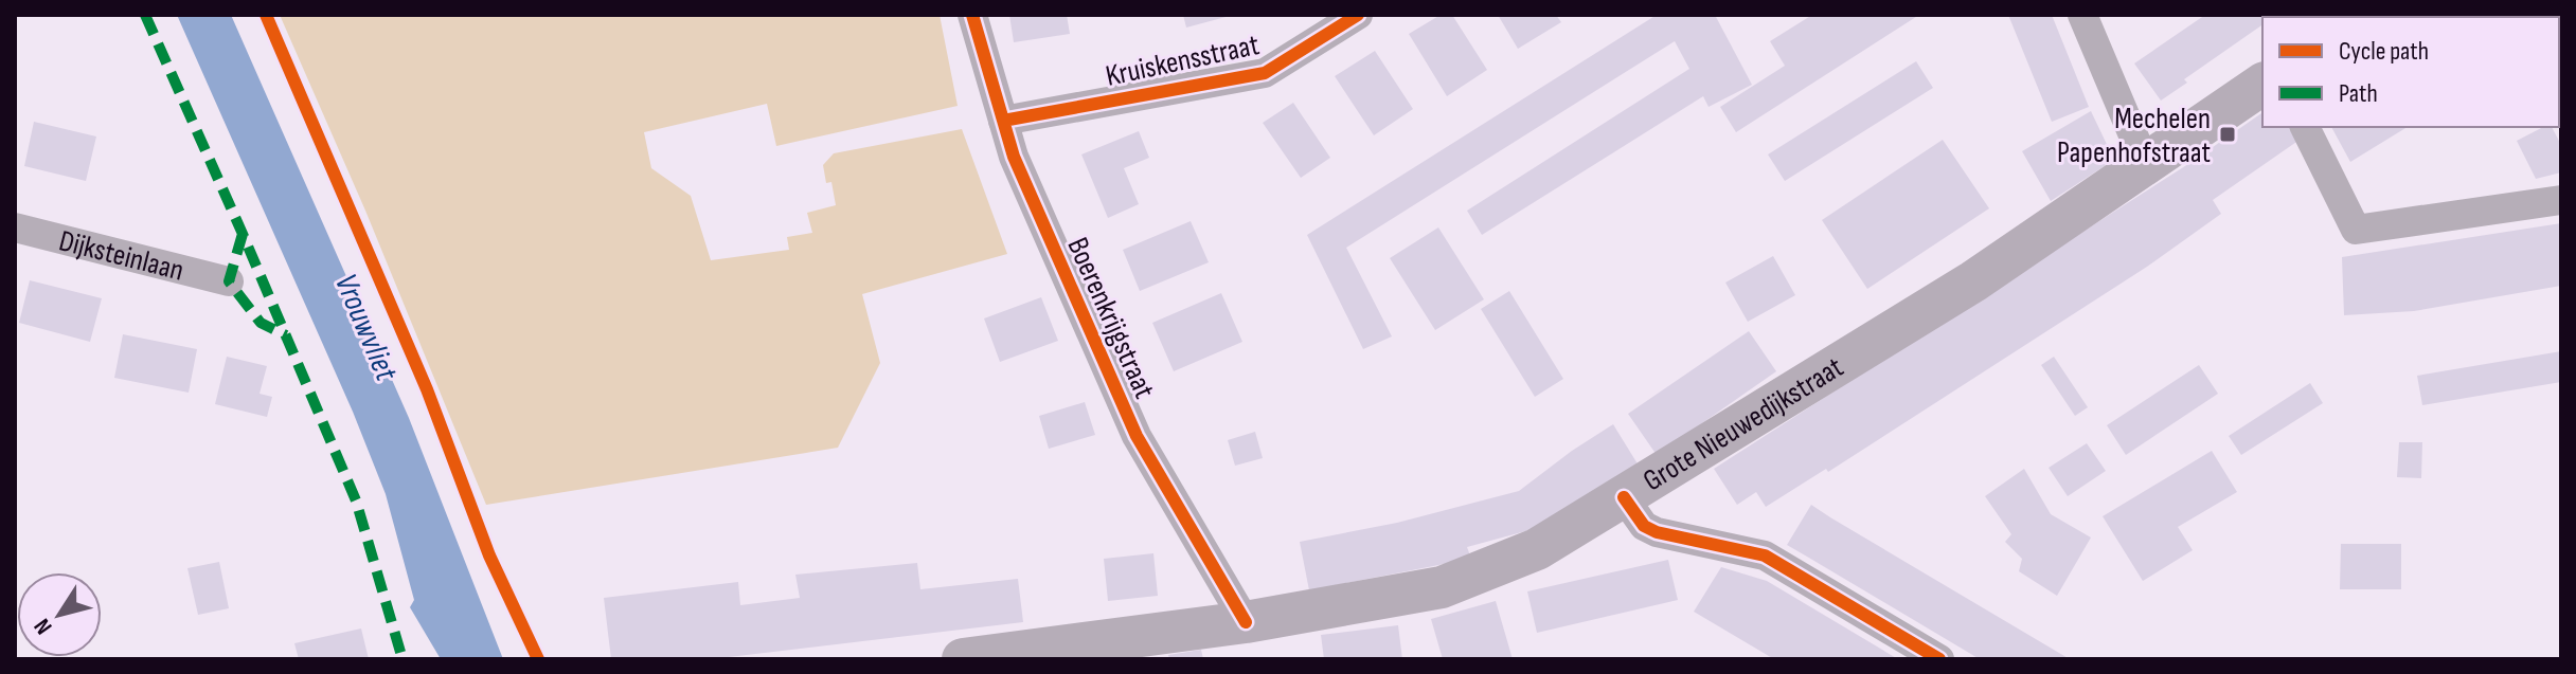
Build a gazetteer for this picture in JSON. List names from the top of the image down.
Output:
{
  "streets": {
    "main road": ["Grote Nieuwedijkstraat"],
    "street": ["Kruiskensstraat", "Dijksteinlaan", "Boerenkrijgstraat"]
  },
  "crossings": [
    ["Kruiskensstraat", "Boerenkrijgstraat"],
    ["Boerenkrijgstraat", "Grote Nieuwedijkstraat"]
  ],
  "water": ["Vrouwvliet"],
  "places": {
    "transit": ["Mechelen Papenhofstraat"]
  },
  "legend": ["Cycle path", "Path"],
  "north": "bottom left"
}
